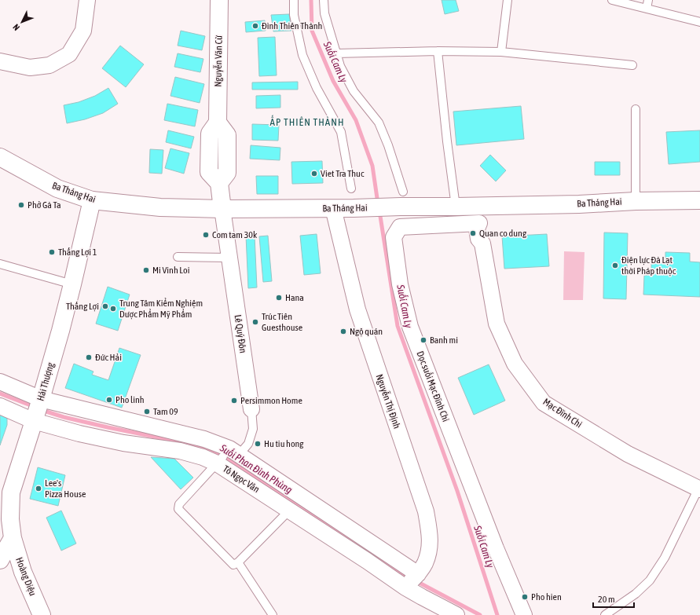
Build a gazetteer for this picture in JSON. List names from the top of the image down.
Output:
{
  "streets": {
    "main road": [
      "Nguyễn Văn Cừ",
      "Ba Tháng Hai",
      "Hải Thượng",
      "Hoàng Diệu"
    ],
    "street": [
      "Lê Quý Đôn",
      "Dọc suối Mạc Đĩnh Chi",
      "Nguyễn Thị Định",
      "Mạc Đĩnh Chi",
      "Tô Ngọc Vân"
    ]
  },
  "crossings": [
    ["Nguyễn Văn Cừ", "Ba Tháng Hai"],
    ["Nguyễn Văn Cừ", "Lê Quý Đôn"],
    ["Ba Tháng Hai", "Lê Quý Đôn"],
    ["Ba Tháng Hai", "Hải Thượng"],
    ["Ba Tháng Hai", "Nguyễn Thị Định"],
    ["Ba Tháng Hai", "Mạc Đĩnh Chi"],
    ["Lê Quý Đôn", "Tô Ngọc Vân"],
    ["Hải Thượng", "Tô Ngọc Vân"],
    ["Hải Thượng", "Hoàng Diệu"],
    ["Dọc suối Mạc Đĩnh Chi", "Mạc Đĩnh Chi"],
    ["Nguyễn Thị Định", "Tô Ngọc Vân"]
  ],
  "districts": ["ẤP THIÊN THÀNH"],
  "water": ["Suối Cam Ly", "Suối Phan Đình Phùng"],
  "places": [
    "Đình Thiên Thành",
    "Viet Tra Thuc",
    "Phở Gà Ta",
    "Quan co dung",
    "Com tam 30k",
    "Thắng Lợi 1",
    "Điện lực Đà Lạt thời Pháp thuộc",
    "Mi Vinh Loi",
    "Hana",
    "Thắng Lợi",
    "Trung Tâm Kiểm Nghiệm Dược Phẩm Mỹ Phẩm",
    "Trúc Tiên Guesthouse",
    "Ngộ quán",
    "Banh mi",
    "Đức Hải",
    "Pho linh",
    "Persimmon Home",
    "Tam 09",
    "Hu tiu hong",
    "Lee's Pizza House",
    "Pho hien"
  ],
  "scale_bar": "20 m",
  "north": "bottom left"
}
